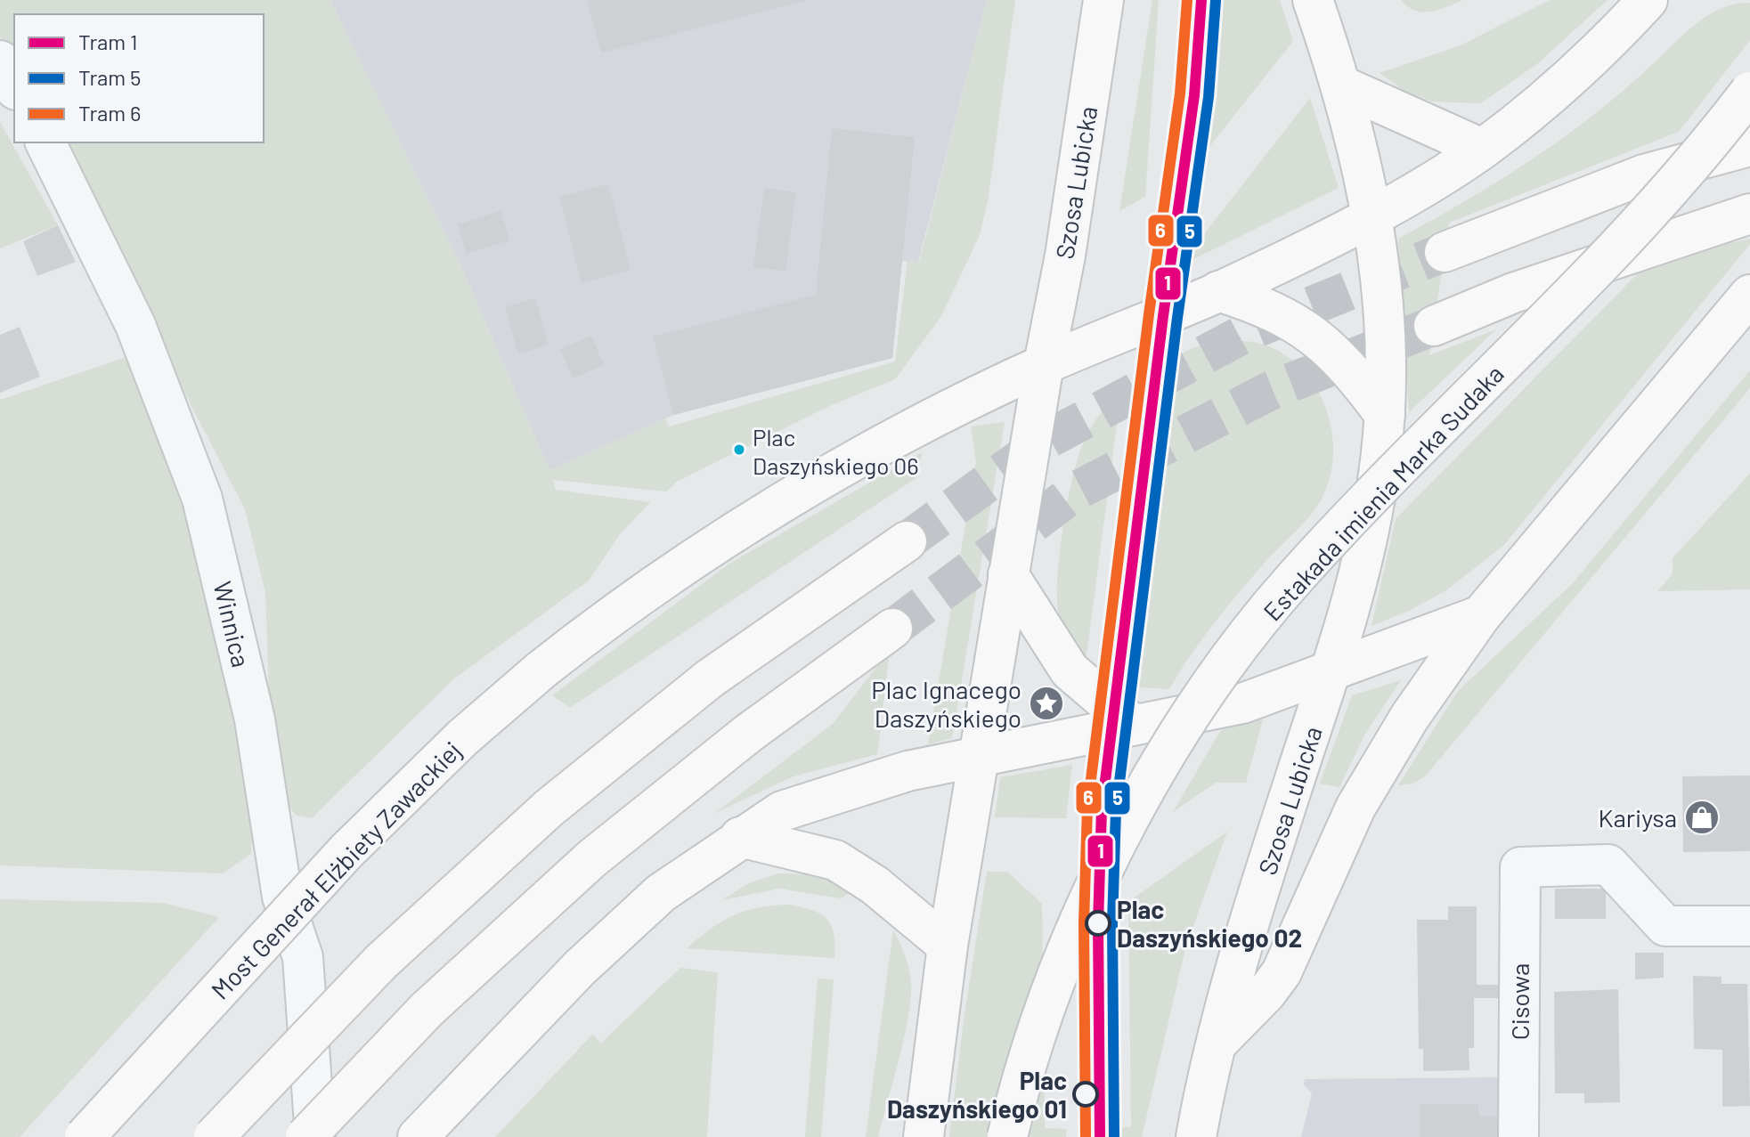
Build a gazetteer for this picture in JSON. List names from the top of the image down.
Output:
{
  "streets": {
    "main road": ["Szosa Lubicka", "Estakada imienia Marka Sudaka", "Most Generał Elżbiety Zawackiej"],
    "street": ["Winnica", "Cisowa"]
  },
  "crossings": [
    ["Szosa Lubicka", "Most Generał Elżbiety Zawackiej"]
  ],
  "places": {
    "other": ["Plac Daszyńskiego 06", "Plac Daszyńskiego 02", "Plac Daszyńskiego 01"],
    "place": ["Plac Ignacego Daszyńskiego"],
    "shop": ["Kariysa"]
  },
  "lines": ["tram line 1", "tram line 6", "tram line 5"],
  "legend": ["Tram 1", "Tram 5", "Tram 6"]
}
